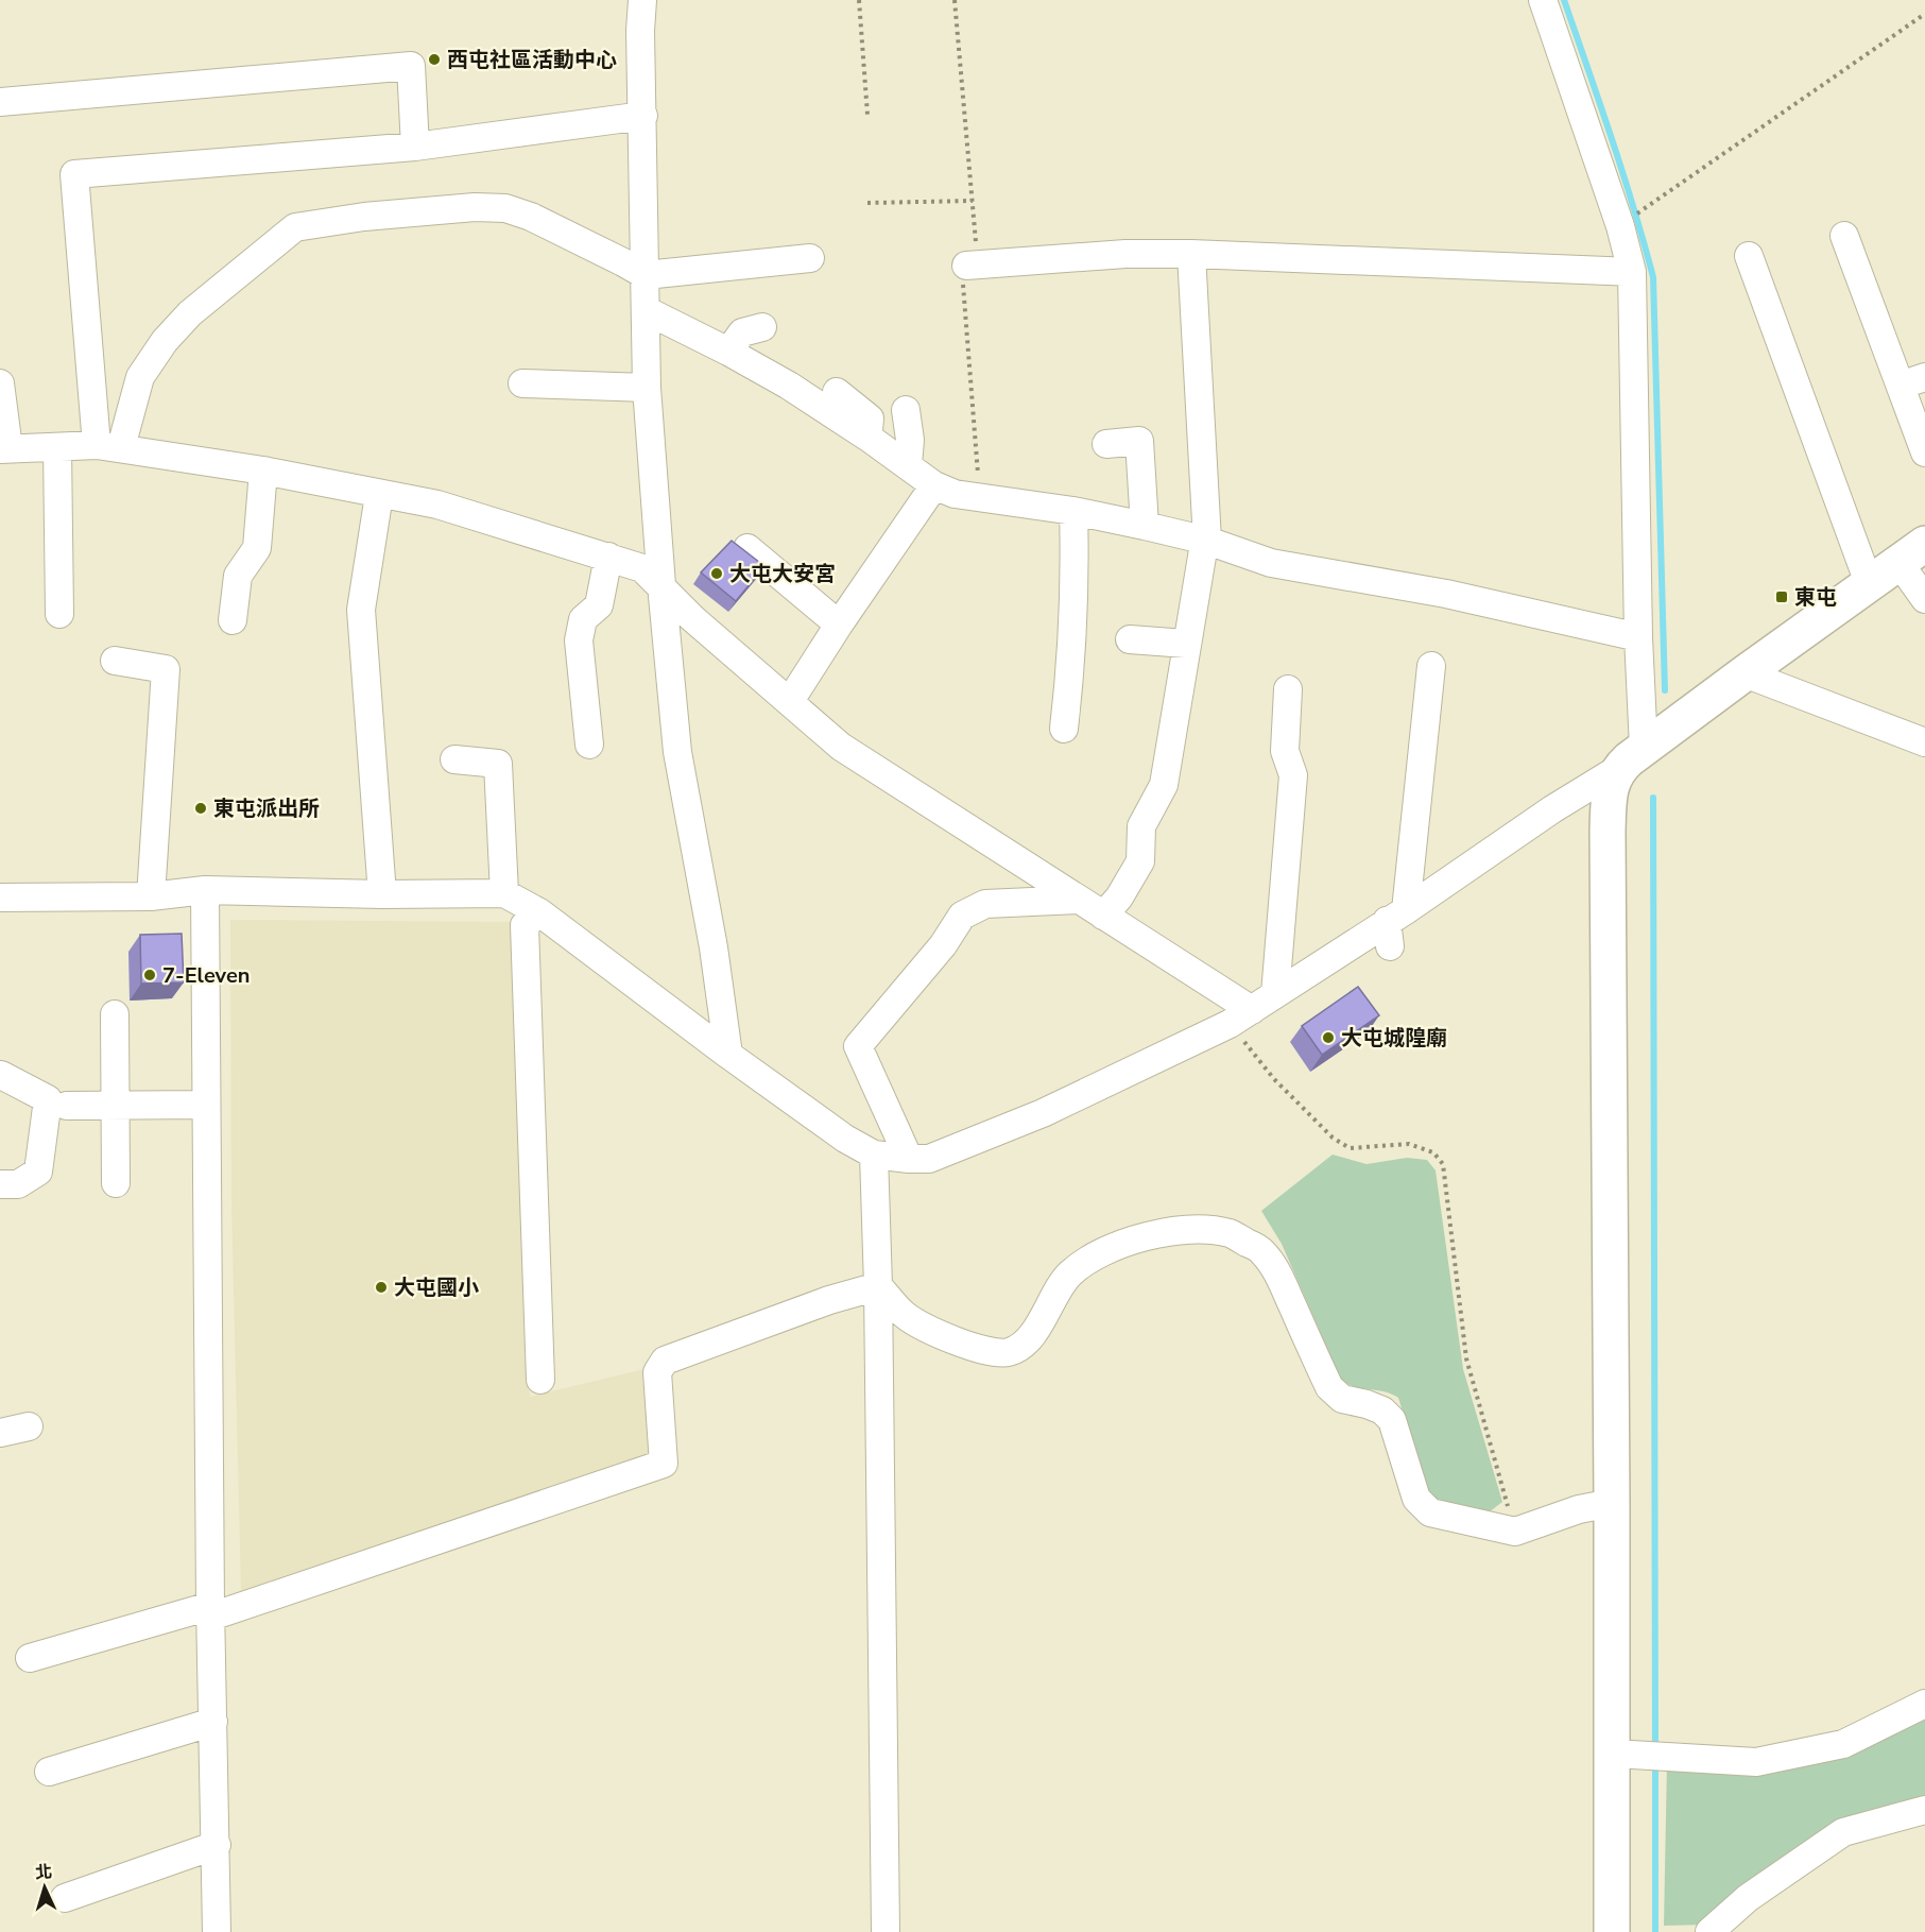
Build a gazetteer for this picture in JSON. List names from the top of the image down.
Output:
{
  "places": {
    "other": [
      "西屯社區活動中心",
      "大屯大安宮",
      "東屯派出所",
      "7-Eleven",
      "大屯城隍廟",
      "大屯國小"
    ],
    "transit": ["東屯"]
  },
  "north": "top"
}
